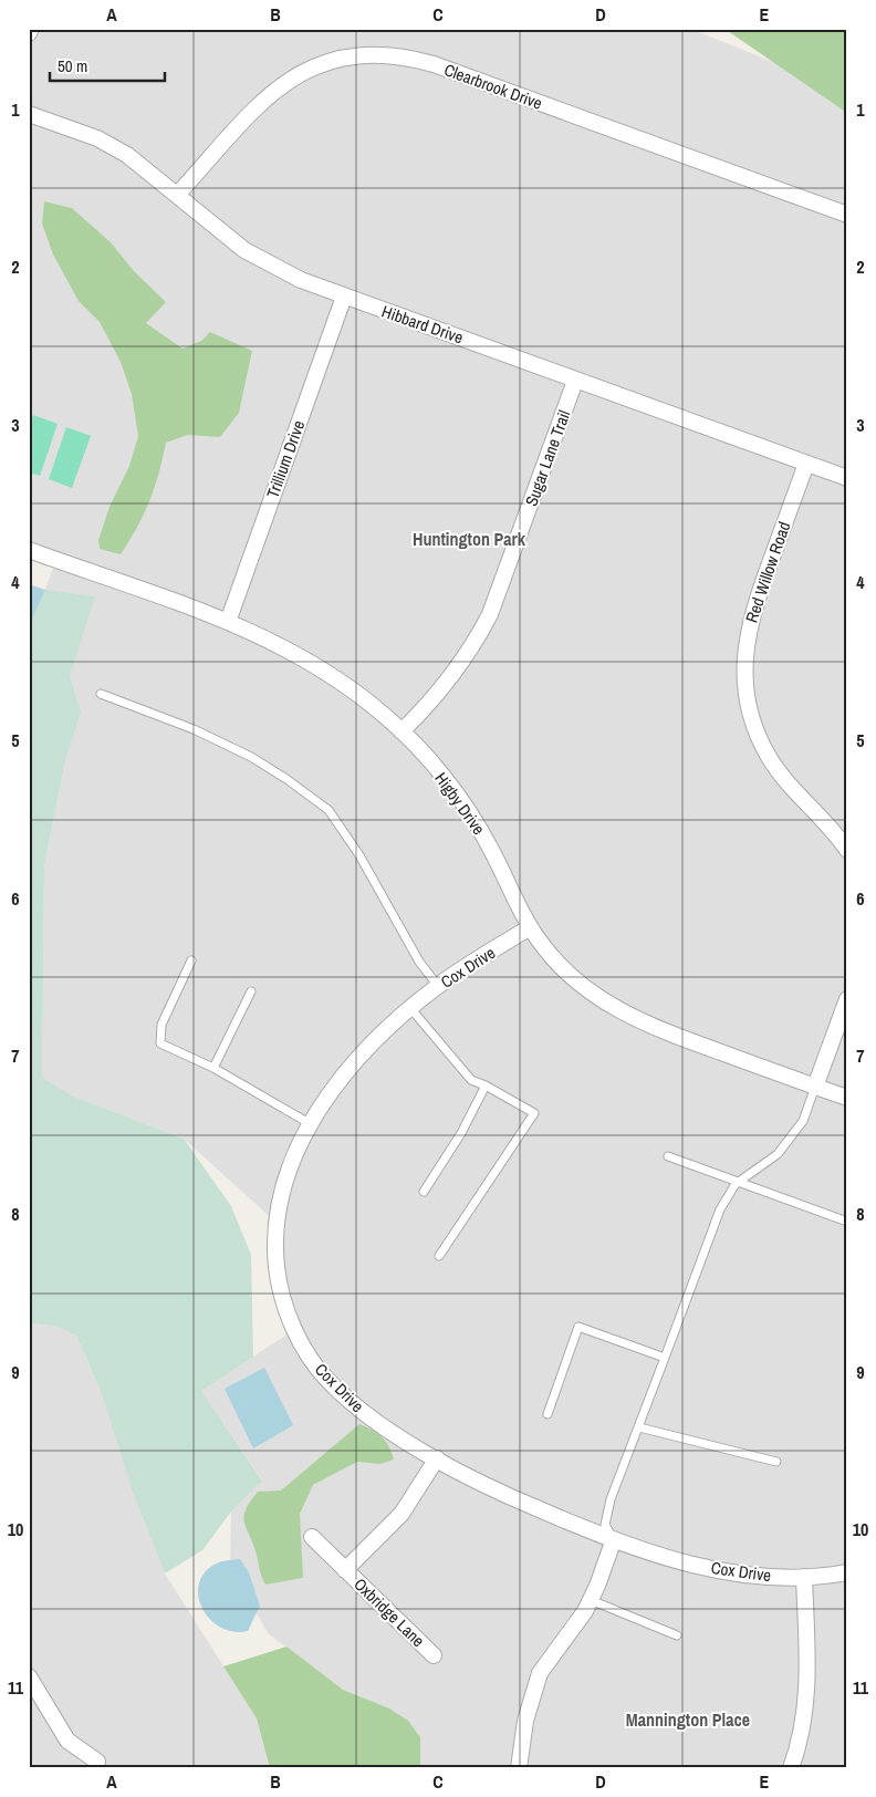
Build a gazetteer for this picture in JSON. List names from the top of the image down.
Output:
{
  "streets": {
    "street": [
      "Clearbrook Drive",
      "Hibbard Drive",
      "Sugar Lane Trail",
      "Trillium Drive",
      "Red Willow Road",
      "Higby Drive",
      "Cox Drive",
      "Oxbridge Lane"
    ]
  },
  "crossings": [
    ["Clearbrook Drive", "Hibbard Drive"],
    ["Hibbard Drive", "Sugar Lane Trail"],
    ["Hibbard Drive", "Trillium Drive"],
    ["Hibbard Drive", "Red Willow Road"],
    ["Sugar Lane Trail", "Higby Drive"],
    ["Trillium Drive", "Higby Drive"],
    ["Higby Drive", "Cox Drive"],
    ["Cox Drive", "Oxbridge Lane"]
  ],
  "districts": ["Huntington Park", "Mannington Place"],
  "scale_bar": "50 m",
  "grid": {
    "columns": [
      "A",
      "B",
      "C",
      "D",
      "E"
    ],
    "rows": [
      "1",
      "2",
      "3",
      "4",
      "5",
      "6",
      "7",
      "8",
      "9",
      "10",
      "11"
    ]
  }
}
